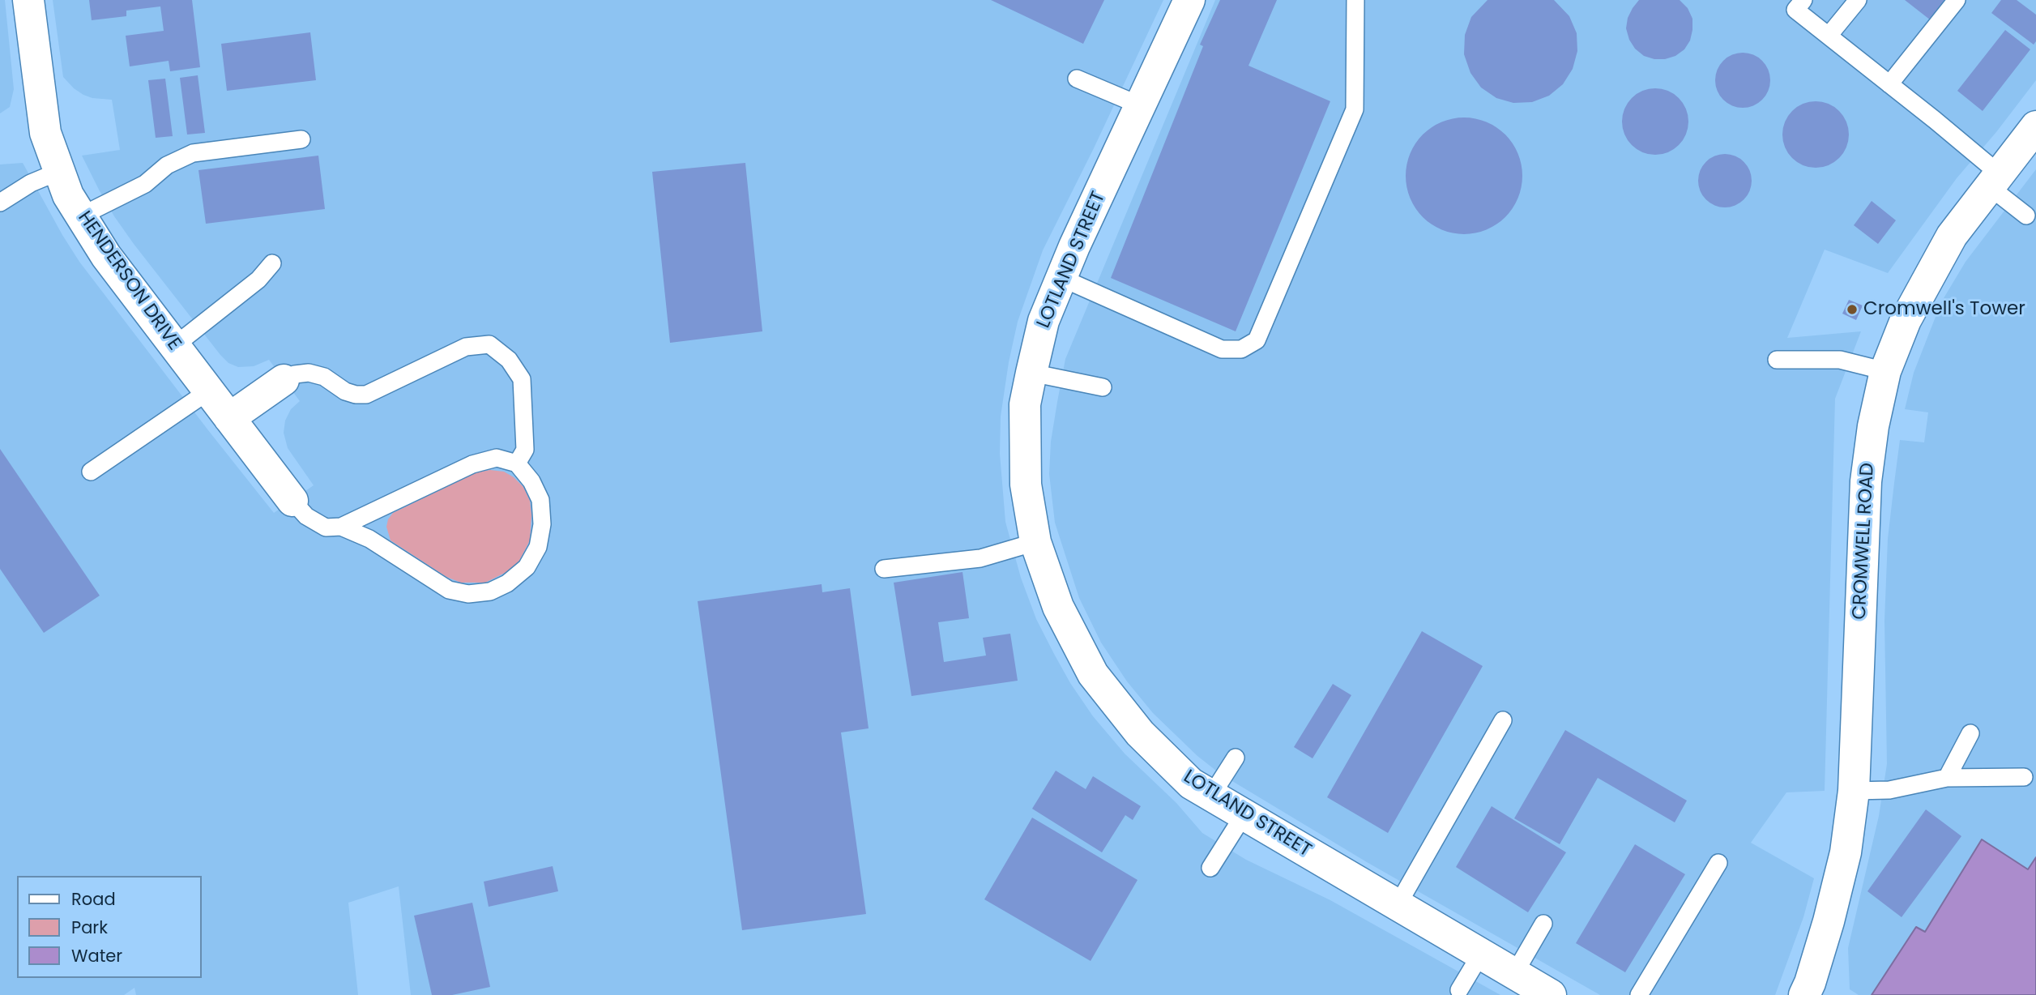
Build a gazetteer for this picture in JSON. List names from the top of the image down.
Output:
{
  "streets": {
    "street": ["LOTLAND STREET", "HENDERSON DRIVE", "CROMWELL ROAD"]
  },
  "places": ["Cromwell's Tower"],
  "legend": ["Road", "Park", "Water"]
}
